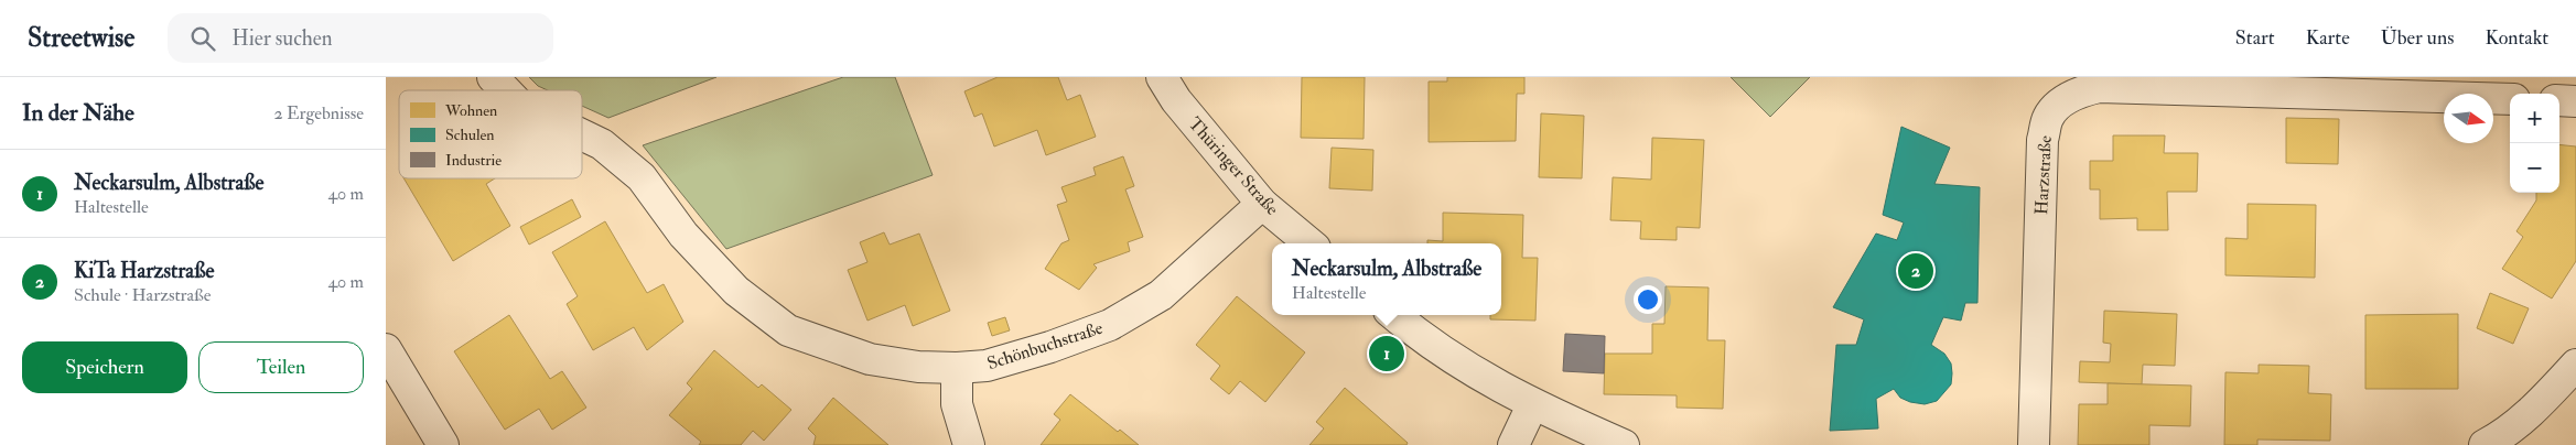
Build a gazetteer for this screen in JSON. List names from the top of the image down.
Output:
{
  "streets": {
    "street": ["Thüringer Straße", "Harzstraße", "Schönbuchstraße"]
  },
  "crossings": [
    ["Thüringer Straße", "Schönbuchstraße"]
  ],
  "legend": ["Wohnen", "Schulen", "Industrie"],
  "north": "right",
  "page": {
    "header": "Streetwise",
    "search": "Hier suchen",
    "nav": [
      "Start",
      "Karte",
      "Über uns",
      "Kontakt"
    ],
    "heading": ["In der Nähe", "2 Ergebnisse"],
    "map_buttons": ["+", "−"],
    "list": [
      {
        "mark": "1",
        "name": "Neckarsulm, Albstraße",
        "note": "Haltestelle",
        "value": "40 m"
      },
      {
        "mark": "2",
        "name": "KiTa Harzstraße",
        "note": "Schule · Harzstraße",
        "value": "40 m"
      }
    ],
    "popup": ["Neckarsulm, Albstraße", "Haltestelle"],
    "pins": ["2", "1"],
    "buttons": ["Speichern", "Teilen"]
  }
}
